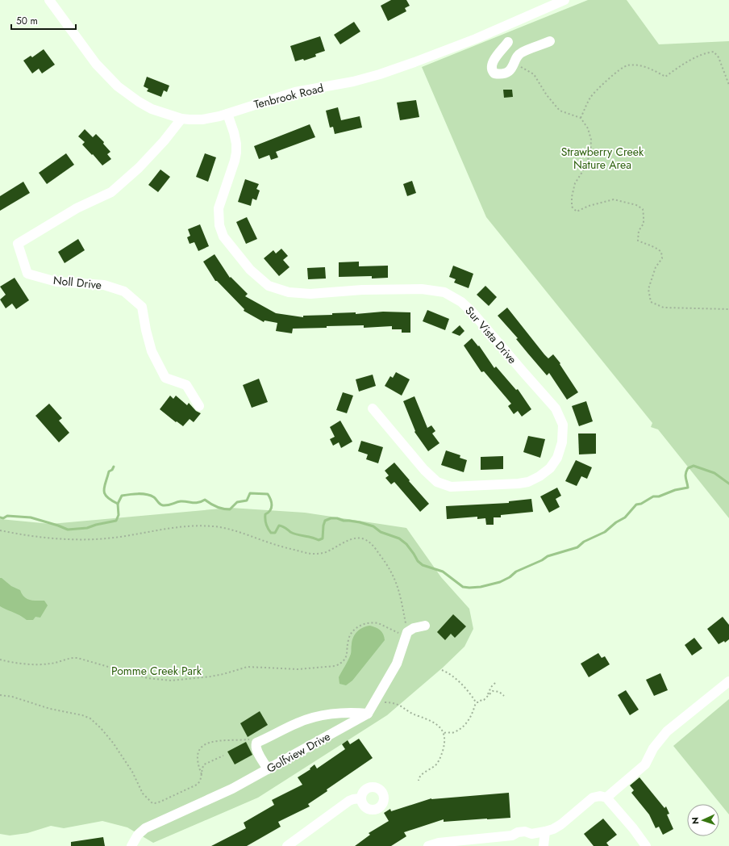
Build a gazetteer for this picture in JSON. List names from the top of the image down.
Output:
{
  "streets": {
    "street": [
      "Tenbrook Road",
      "Noll Drive",
      "Sur Vista Drive",
      "Golfview Drive"
    ]
  },
  "crossings": [
    ["Tenbrook Road", "Noll Drive"],
    ["Tenbrook Road", "Sur Vista Drive"]
  ],
  "parks": ["Strawberry Creek Nature Area", "Pomme Creek Park"],
  "scale_bar": "50 m",
  "north": "left"
}
